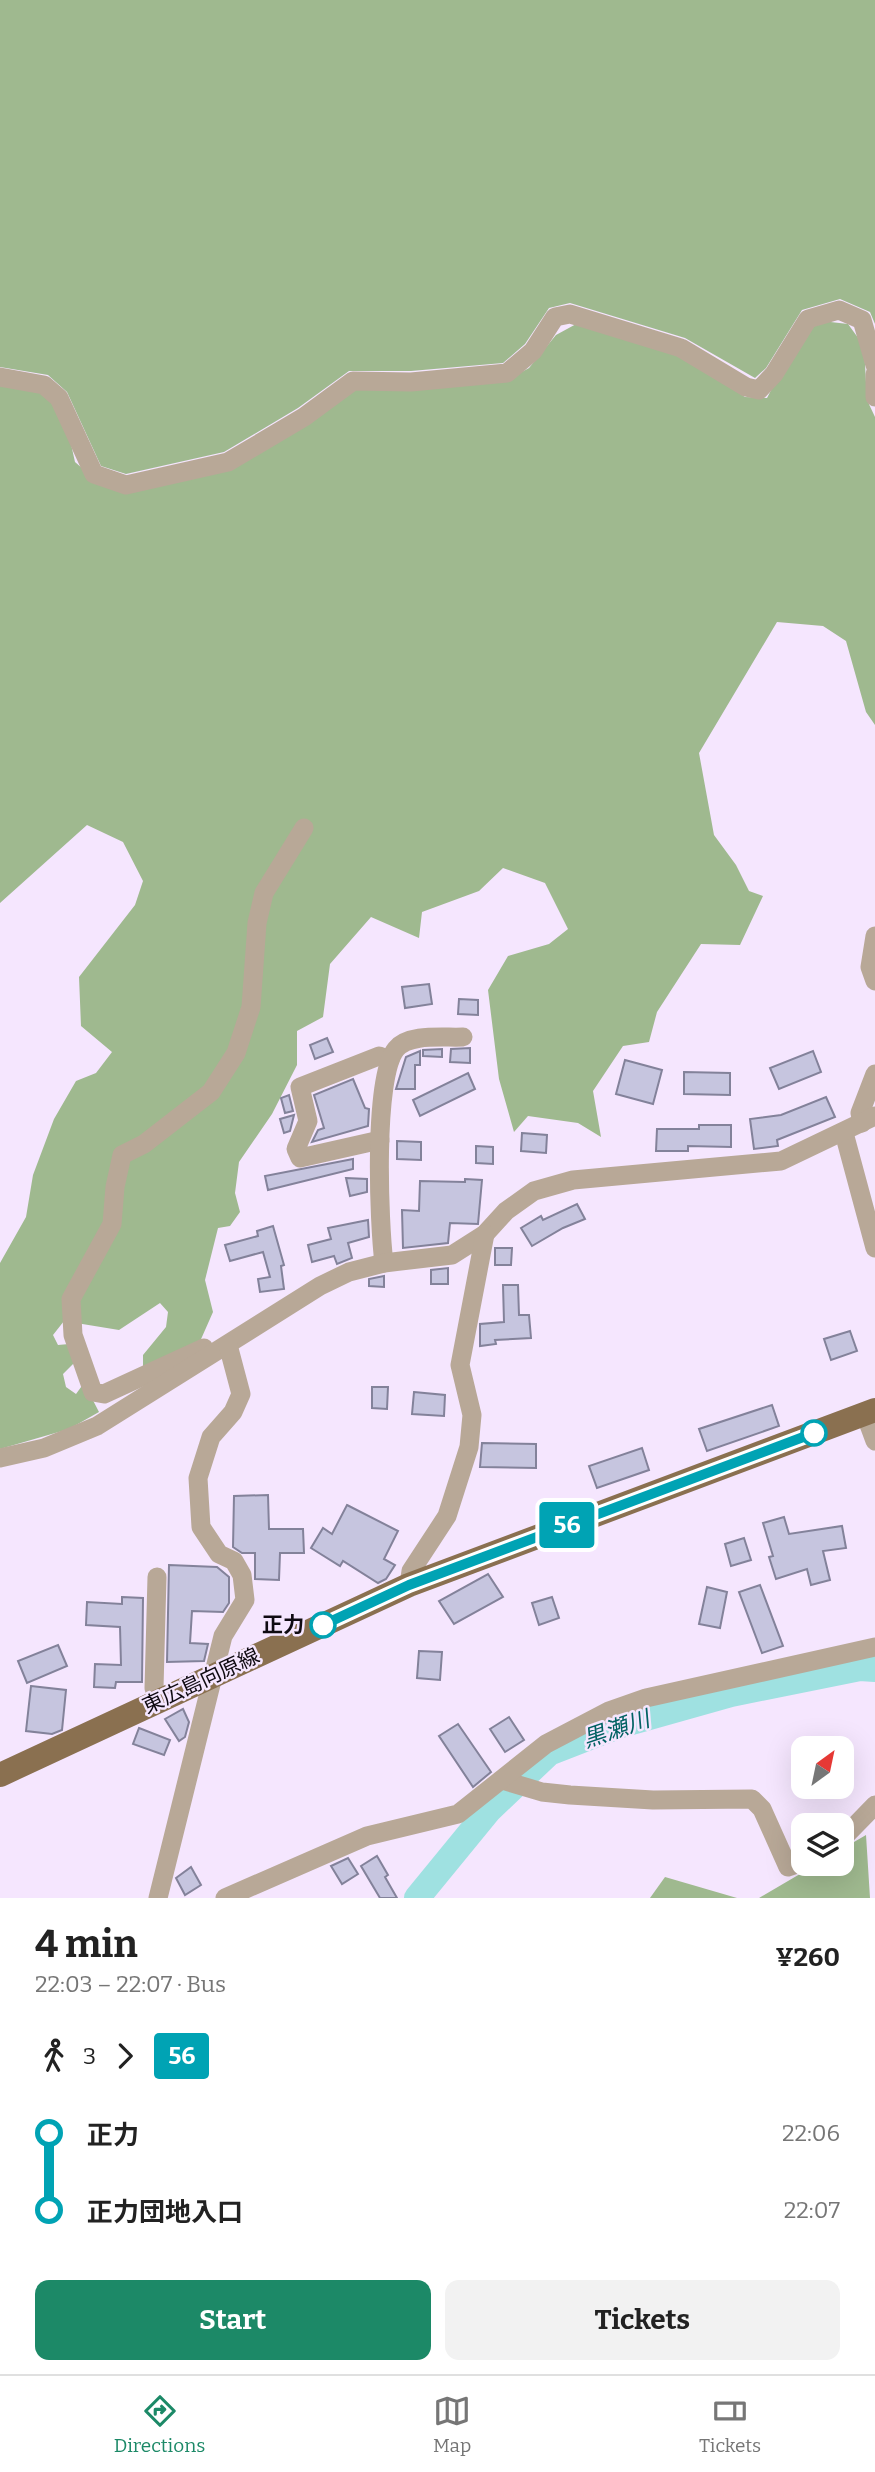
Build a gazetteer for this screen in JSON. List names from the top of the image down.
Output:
{
  "streets": {
    "main road": ["東広島向原線"]
  },
  "water": ["黒瀬川"],
  "places": ["正力"],
  "lines": ["bus line 56"],
  "north": "top right",
  "page": {
    "on_map": "56",
    "heading": ["4 min", "22:03 – 22:07 · Bus", "¥260"],
    "legs": ["3", "56"],
    "list": [
      {
        "name": "正力",
        "value": "22:06"
      },
      {
        "name": "正力団地入口",
        "value": "22:07"
      }
    ],
    "buttons": ["Start", "Tickets"],
    "tabs": ["Directions", "Map", "Tickets"]
  }
}
